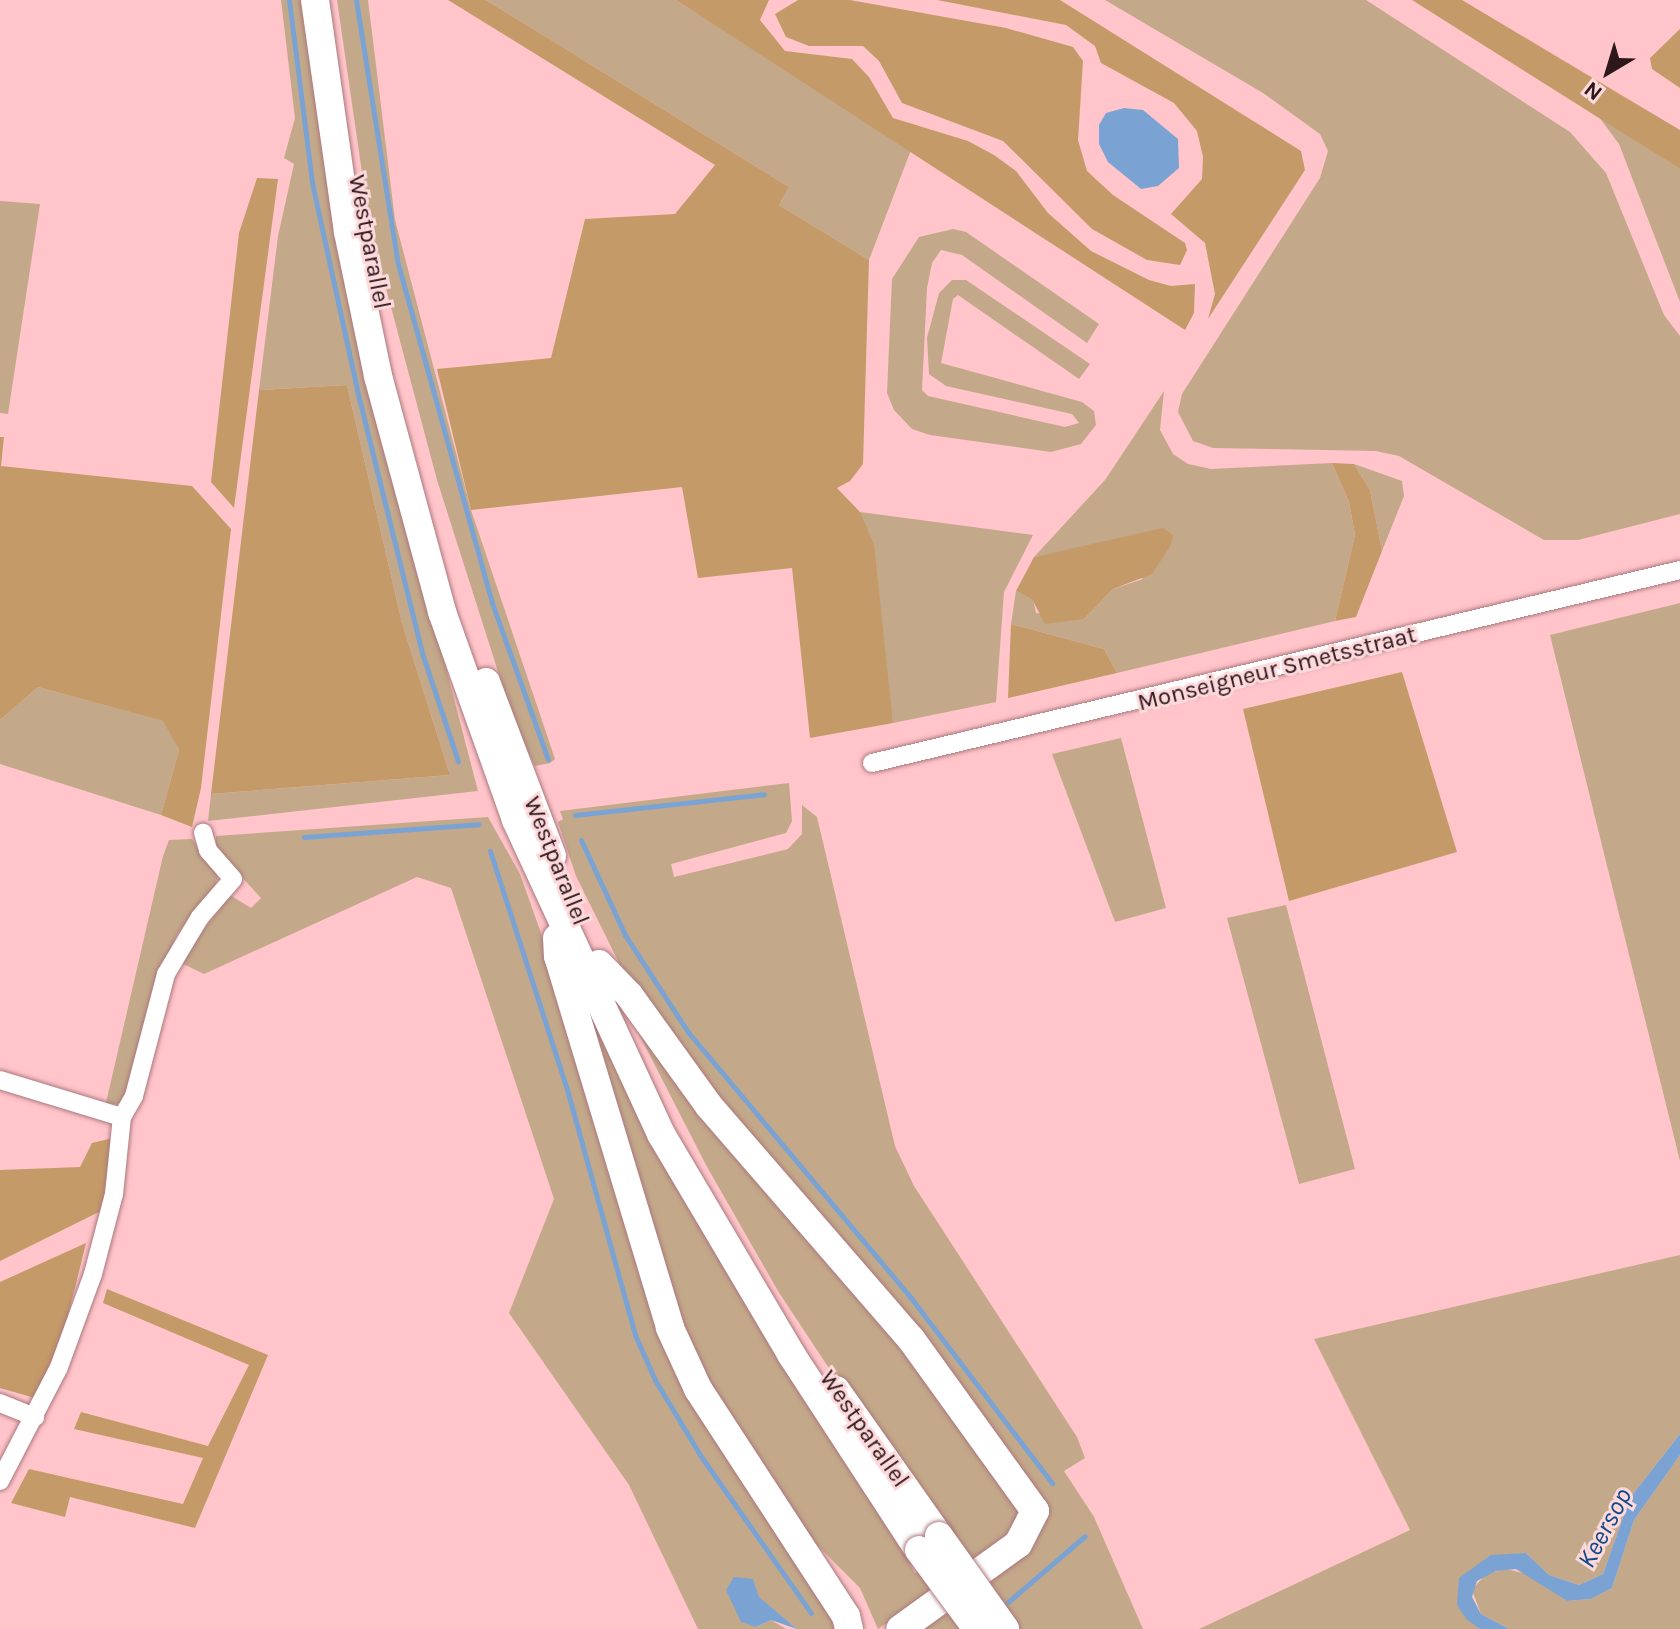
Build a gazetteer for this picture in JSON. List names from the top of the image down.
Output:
{
  "streets": {
    "main road": ["Westparallel"],
    "street": ["Monseigneur Smetsstraat"]
  },
  "water": ["Keersop"],
  "north": "bottom left"
}
